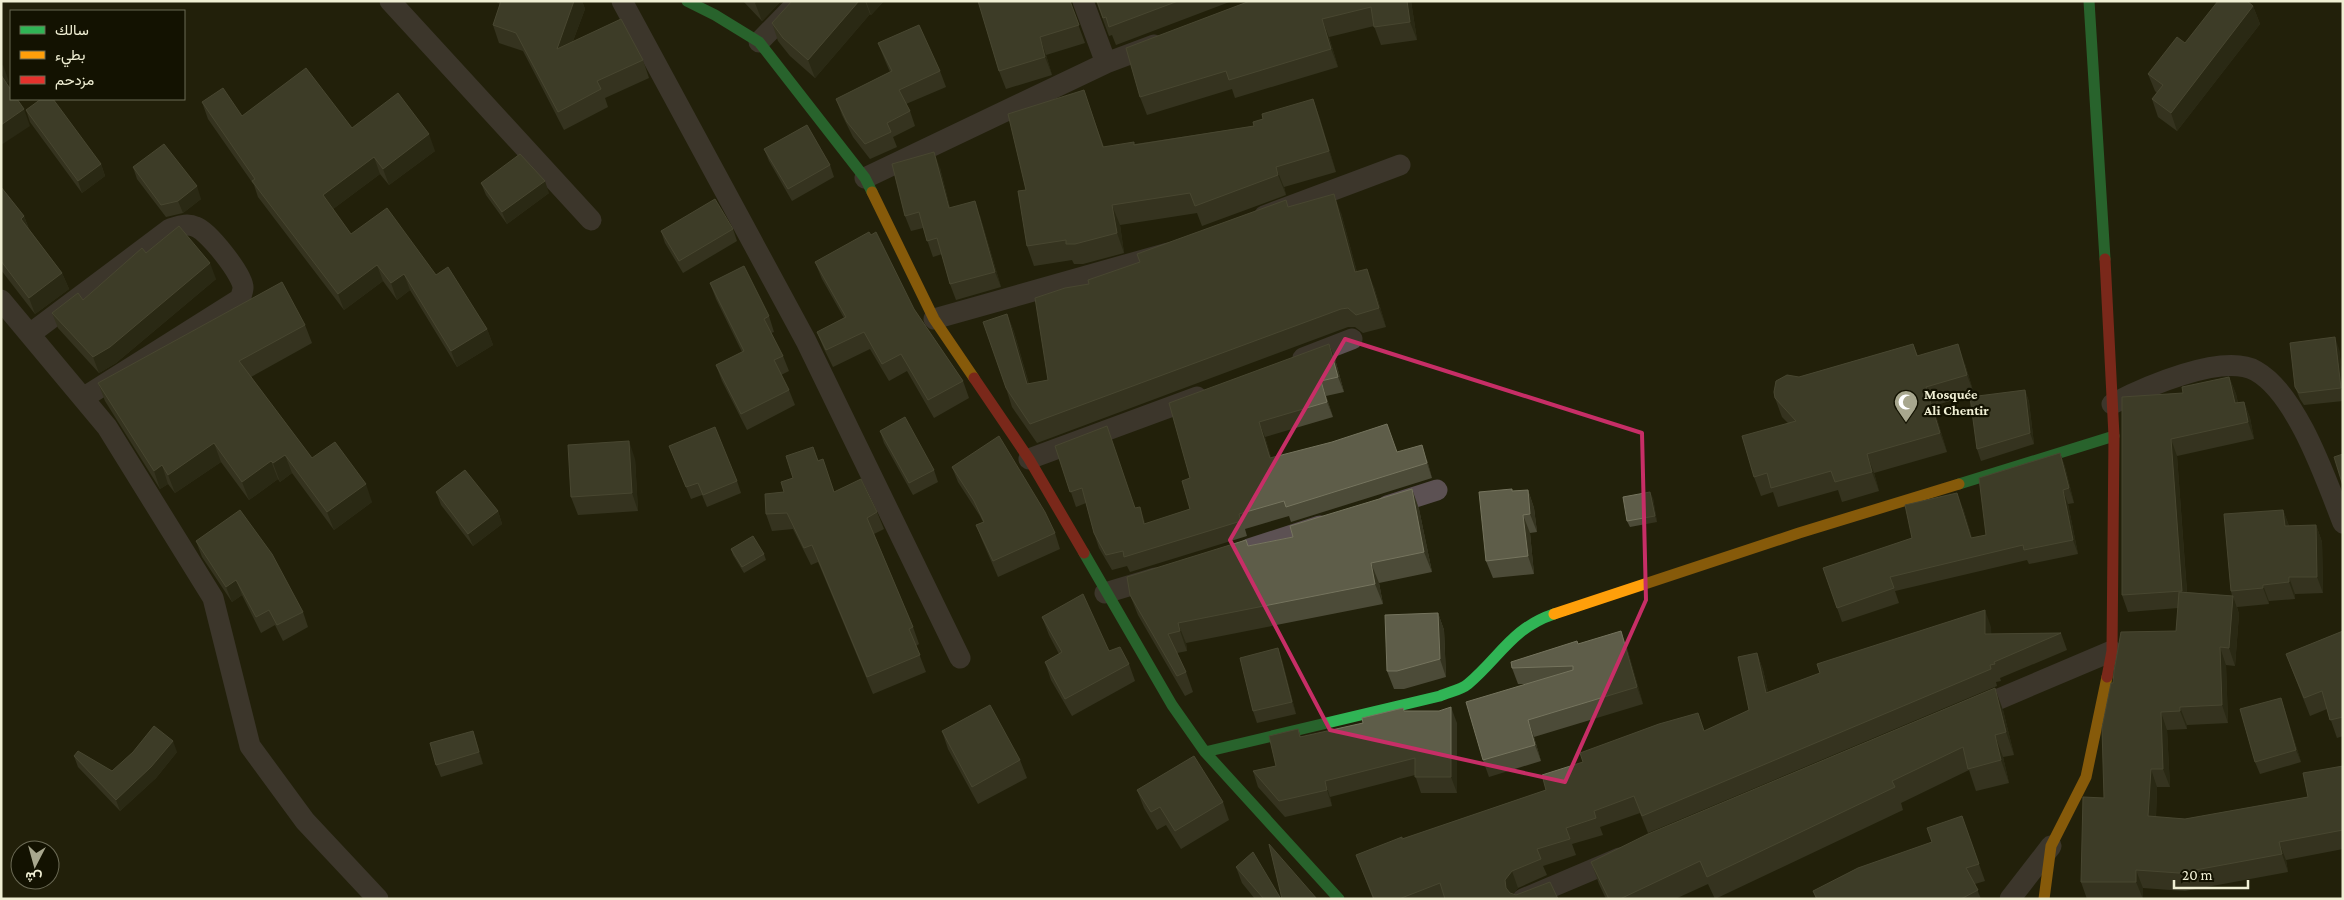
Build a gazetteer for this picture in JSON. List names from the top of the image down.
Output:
{
  "places": {
    "mosque": ["Mosquée Ali Chentir"]
  },
  "legend": ["سالك", "بطيء", "مزدحم"],
  "scale_bar": "20 m",
  "north": "bottom"
}
